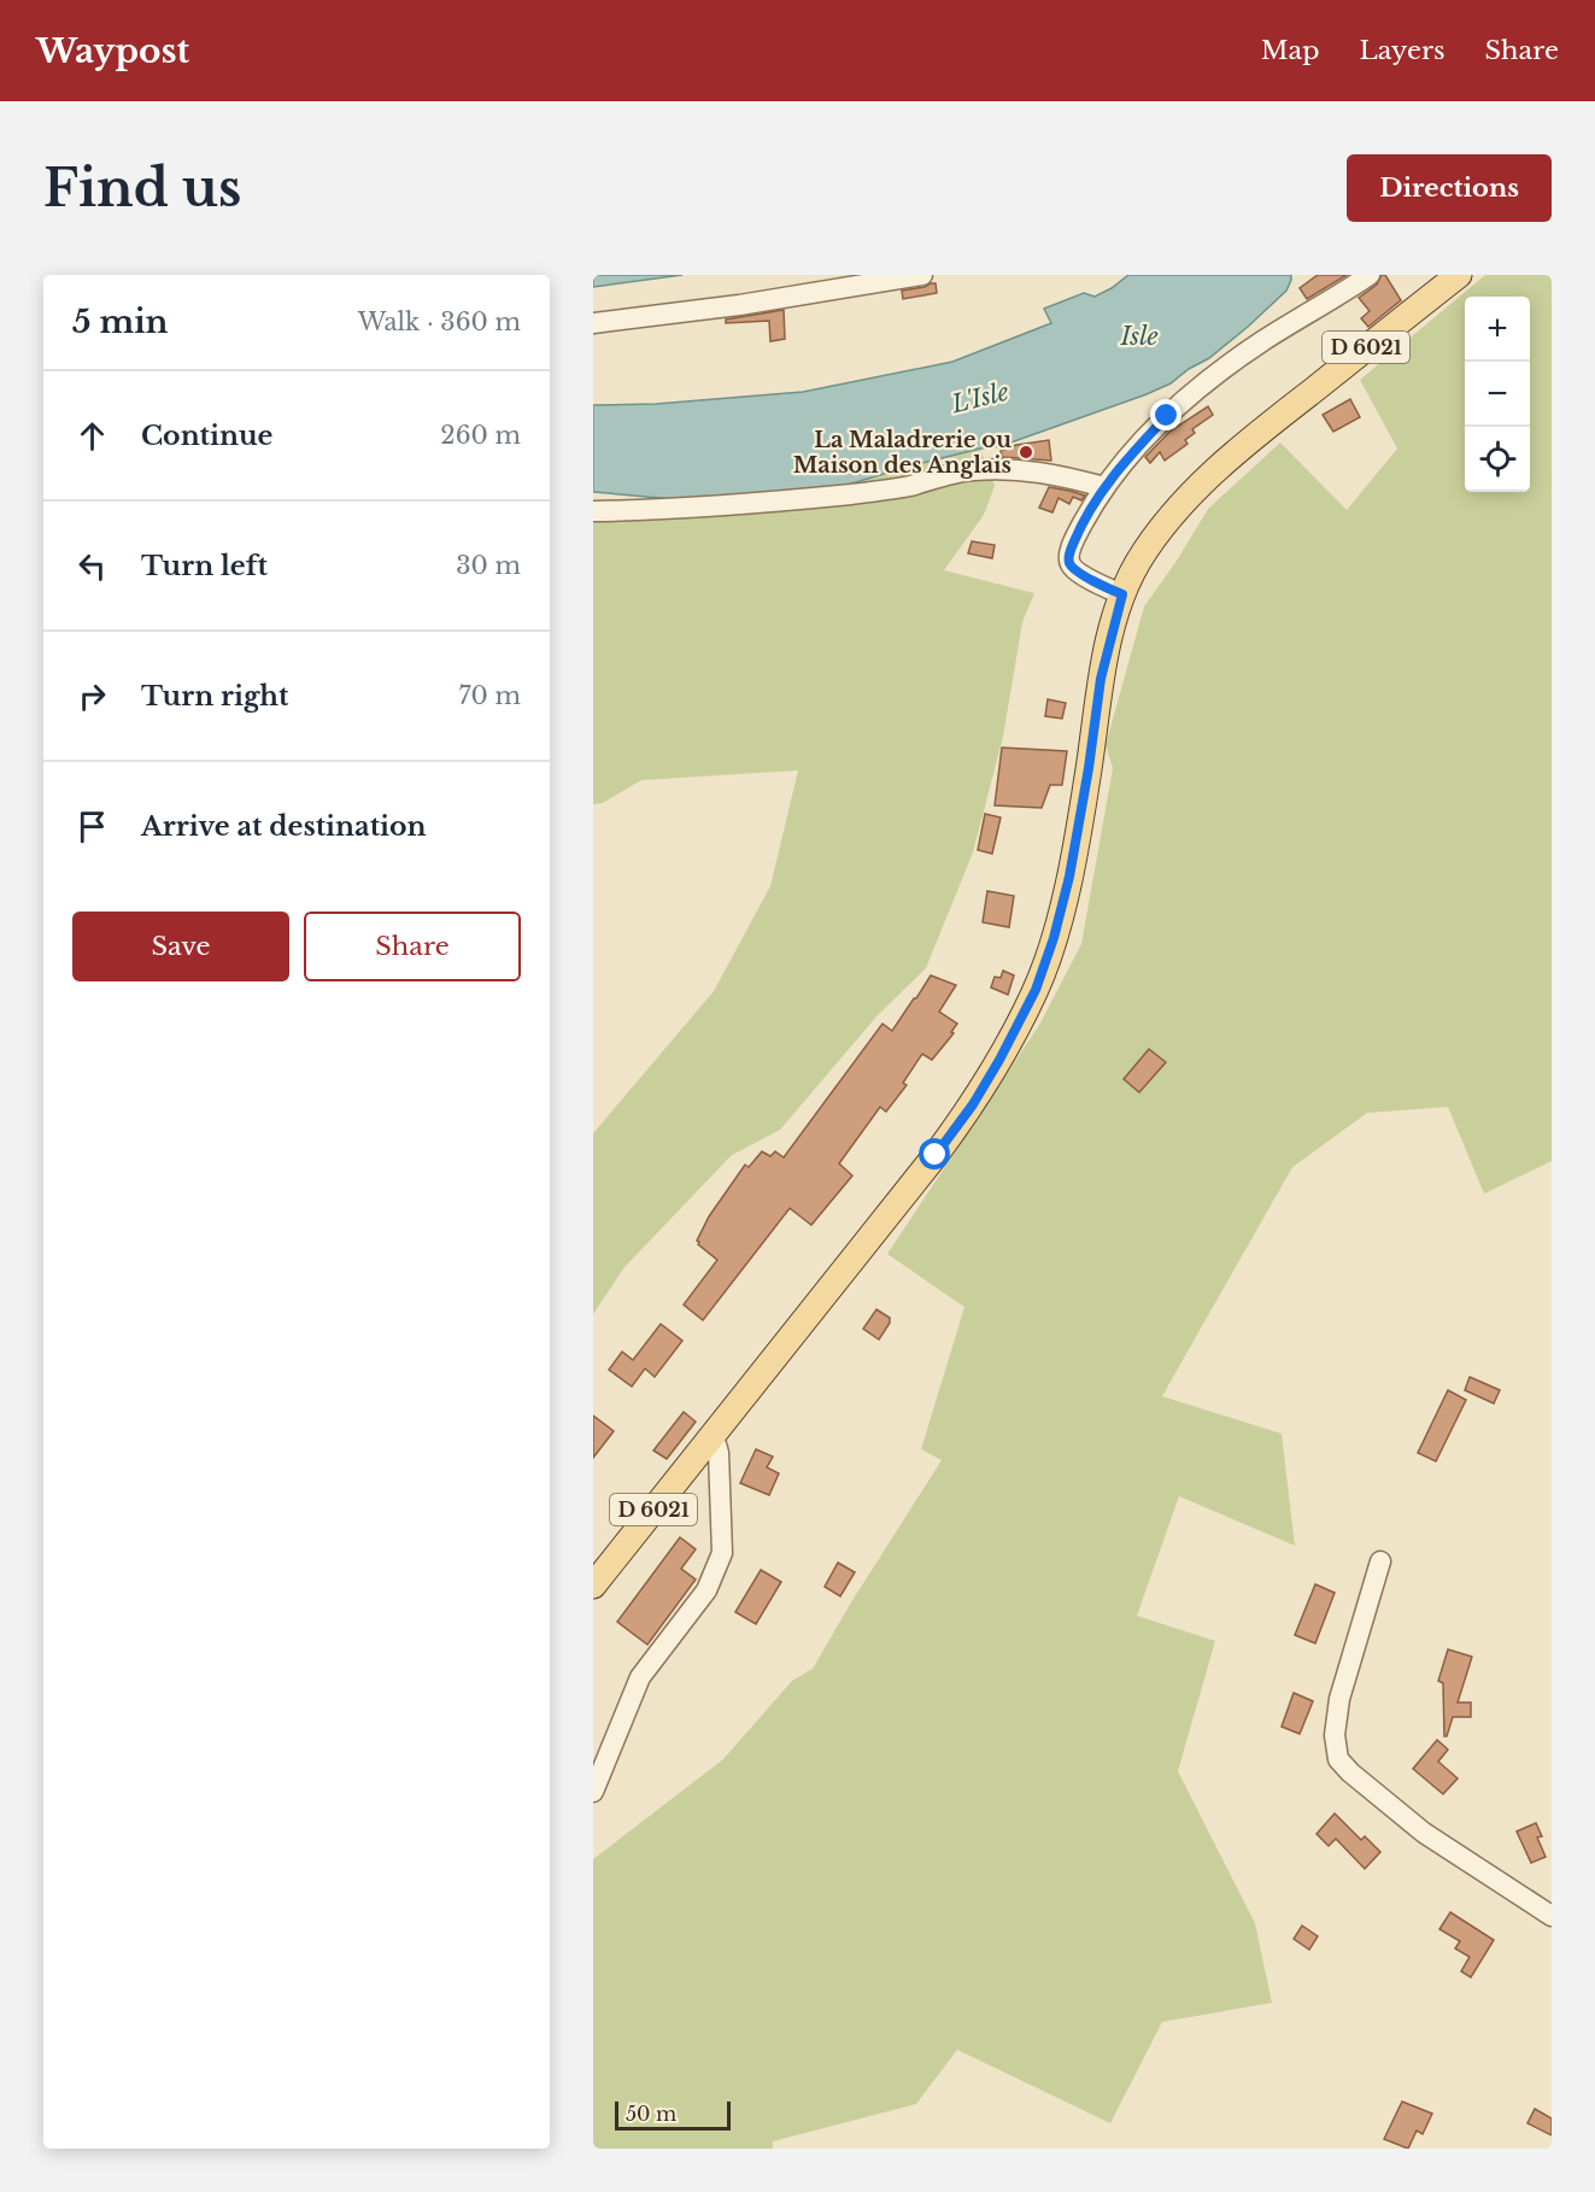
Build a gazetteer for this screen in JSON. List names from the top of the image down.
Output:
{
  "streets": {
    "main road": ["D 6021"]
  },
  "water": ["Isle", "L'Isle"],
  "places": ["La Maladrerie ou Maison des Anglais"],
  "scale_bar": "50 m",
  "page": {
    "header": "Waypost",
    "nav": ["Map", "Layers", "Share"],
    "buttons": [
      "Directions",
      ["Save", "Share"]
    ],
    "title": "Find us",
    "heading": ["5 min", "Walk · 360 m"],
    "map_buttons": ["+", "−"],
    "list": [
      ["Continue", "260 m"],
      ["Turn left", "30 m"],
      ["Turn right", "70 m"],
      "Arrive at destination"
    ],
    "scale": "50 m"
  }
}
